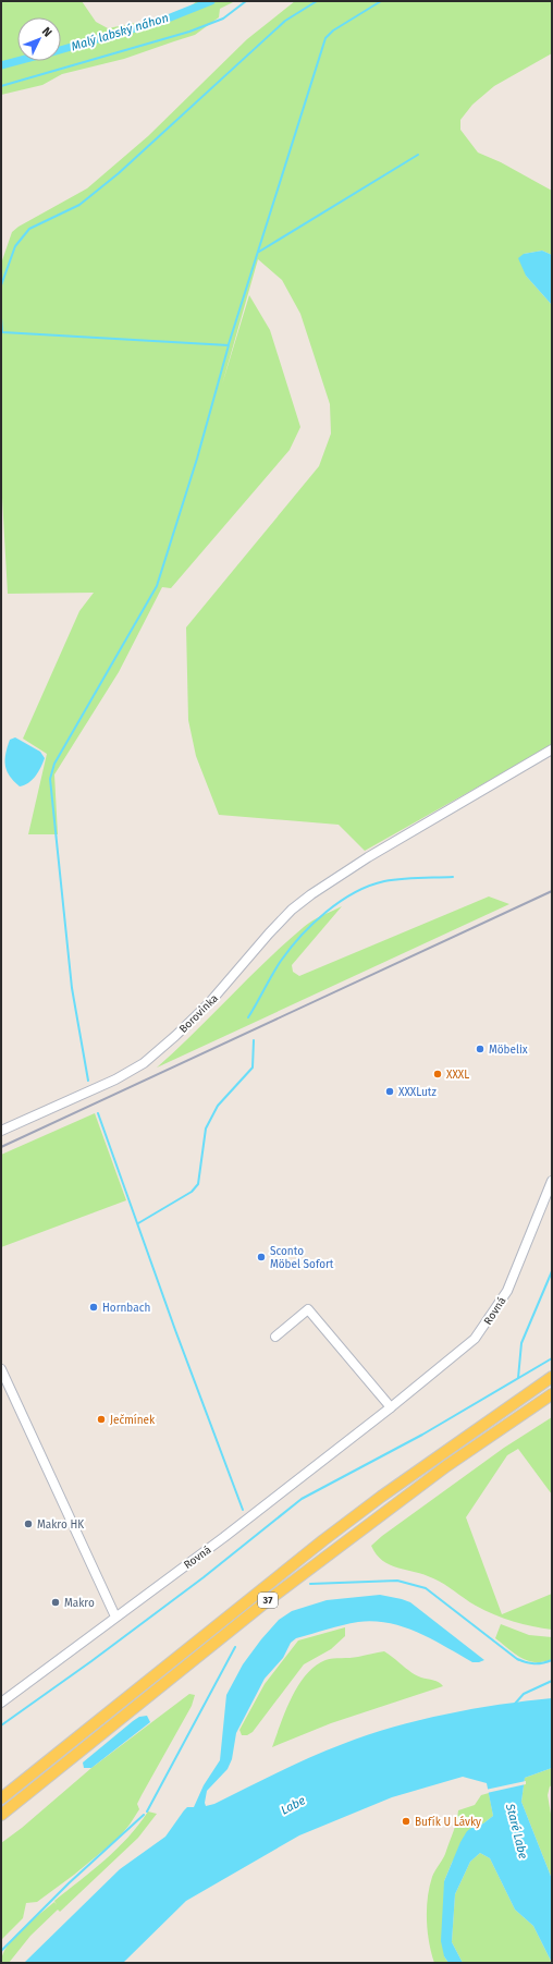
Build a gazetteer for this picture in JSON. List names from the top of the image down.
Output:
{
  "streets": {
    "main road": ["37"],
    "street": ["Borovinka", "Rovná"]
  },
  "water": ["Malý labský náhon", "Labe", "Staré Labe"],
  "places": [
    "Möbelix",
    "XXXL",
    "XXXLutz",
    "Sconto Möbel Sofort",
    "Hornbach",
    "Ječmínek",
    "Makro HK",
    "Makro",
    "Bufík U Lávky"
  ],
  "north": "top right"
}
